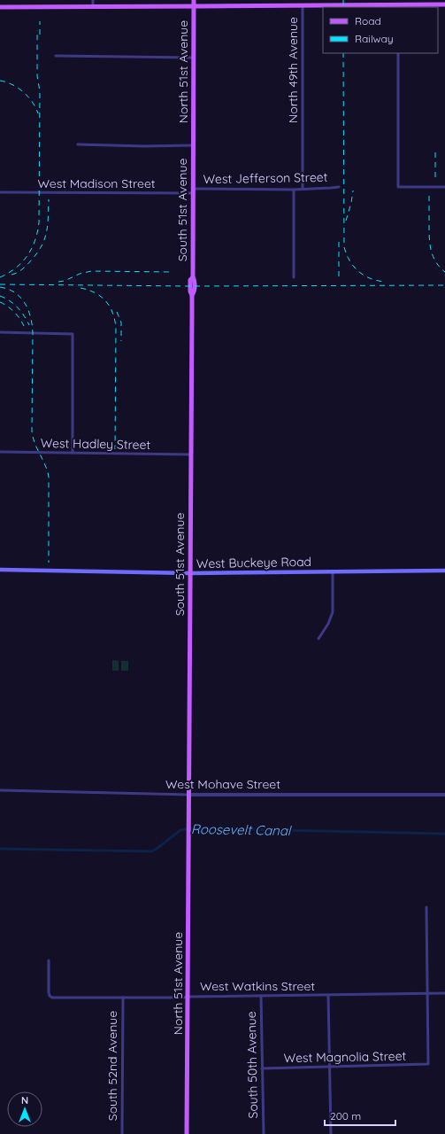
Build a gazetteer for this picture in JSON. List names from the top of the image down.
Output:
{
  "streets": {
    "main road": ["North 51st Avenue", "South 51st Avenue", "West Buckeye Road"],
    "street": [
      "North 49th Avenue",
      "West Jefferson Street",
      "West Madison Street",
      "West Hadley Street",
      "West Mohave Street",
      "West Watkins Street",
      "West Magnolia Street",
      "South 50th Avenue",
      "South 52nd Avenue"
    ]
  },
  "crossings": [
    ["North 49th Avenue", "West Jefferson Street"],
    ["North 51st Avenue", "South 51st Avenue"],
    ["North 51st Avenue", "West Watkins Street"],
    ["West Jefferson Street", "West Madison Street"],
    ["West Jefferson Street", "South 51st Avenue"],
    ["West Madison Street", "South 51st Avenue"],
    ["South 51st Avenue", "West Hadley Street"],
    ["South 51st Avenue", "West Buckeye Road"],
    ["South 51st Avenue", "West Mohave Street"],
    ["West Watkins Street", "West Magnolia Street"],
    ["West Watkins Street", "South 50th Avenue"],
    ["West Watkins Street", "South 52nd Avenue"],
    ["West Magnolia Street", "South 50th Avenue"]
  ],
  "water": ["Roosevelt Canal"],
  "legend": ["Road", "Railway"],
  "scale_bar": "200 m",
  "north": "top"
}
